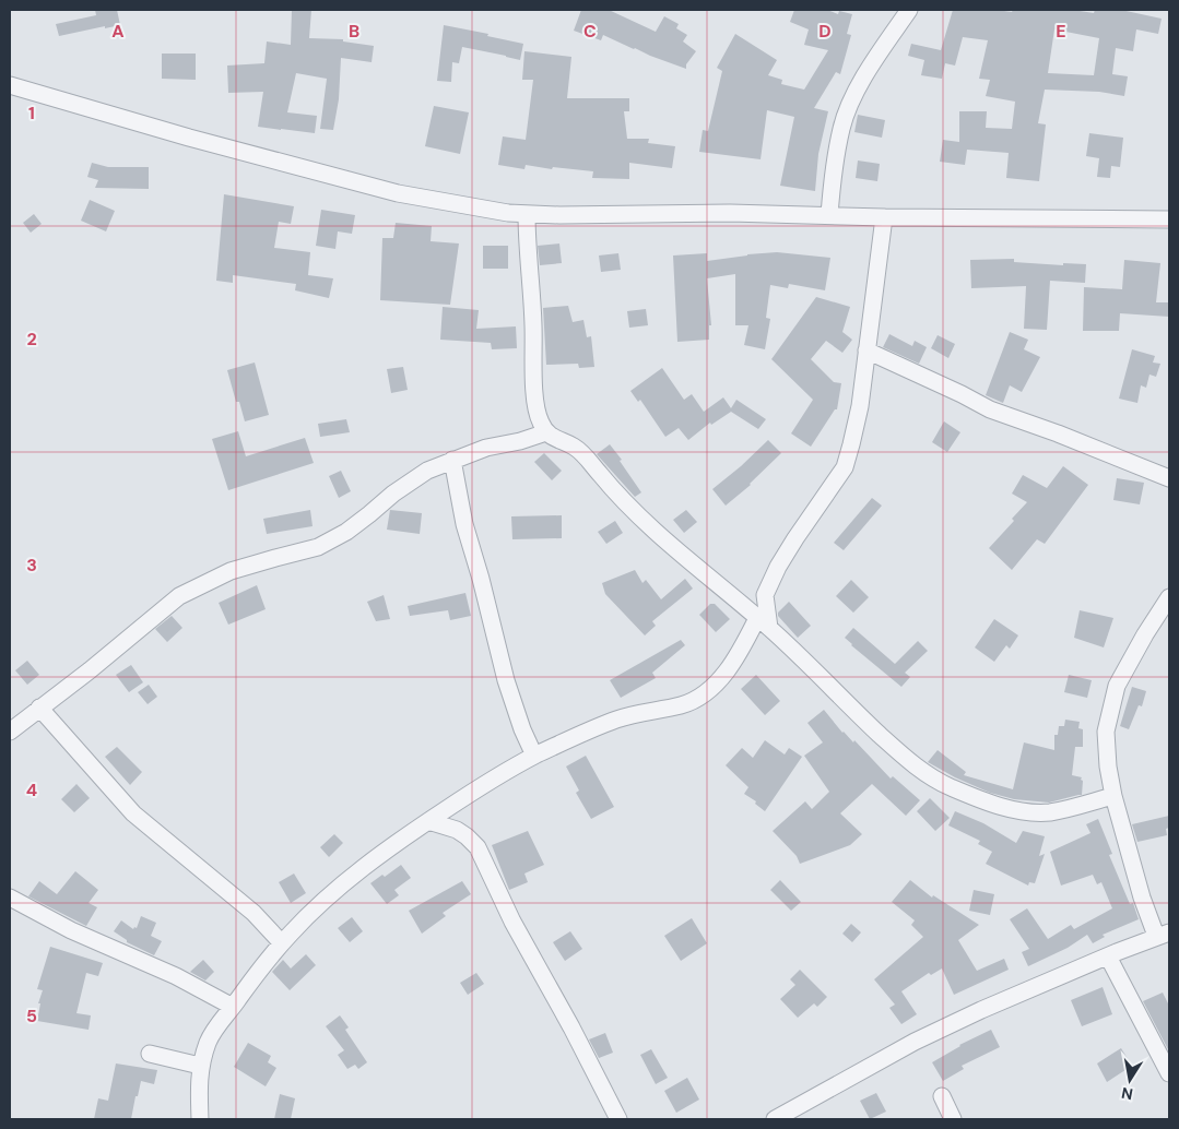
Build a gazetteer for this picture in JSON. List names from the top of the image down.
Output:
{
  "north": "bottom",
  "grid": {
    "columns": [
      "A",
      "B",
      "C",
      "D",
      "E"
    ],
    "rows": [
      "1",
      "2",
      "3",
      "4",
      "5"
    ]
  }
}
